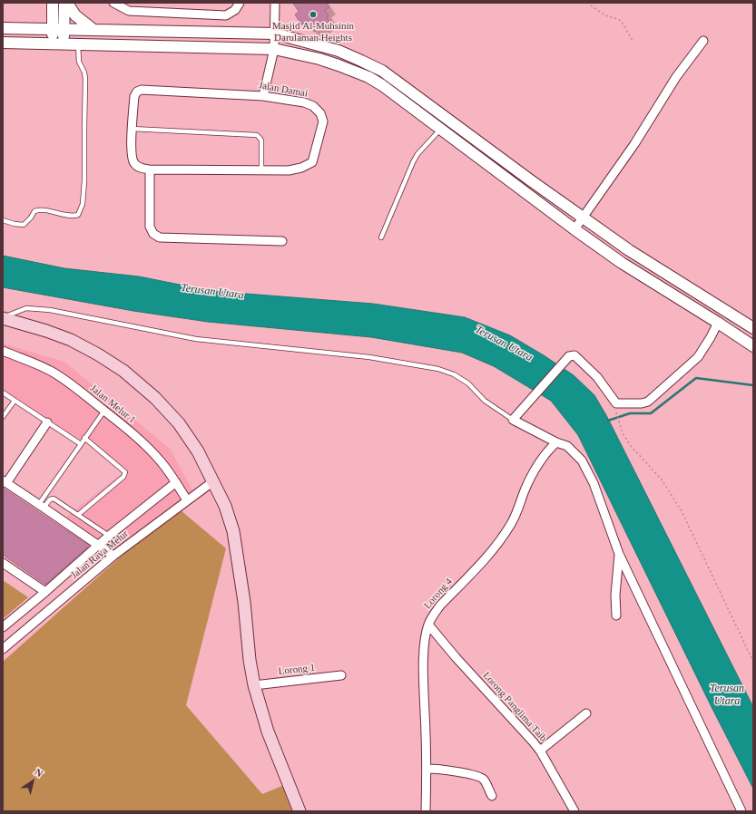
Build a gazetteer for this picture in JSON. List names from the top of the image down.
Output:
{
  "streets": {
    "street": [
      "Jalan Damai",
      "Jalan Melur 1",
      "Jalan Raya Melur",
      "Lorong 4",
      "Lorong 1",
      "Lorong Panglima Taib"
    ]
  },
  "crossings": [
    ["Jalan Melur 1", "Jalan Raya Melur"],
    ["Lorong 4", "Lorong Panglima Taib"]
  ],
  "water": ["Terusan Utara"],
  "places": ["Masjid Al-Muhsinin Darulaman Heights"],
  "north": "top right"
}
